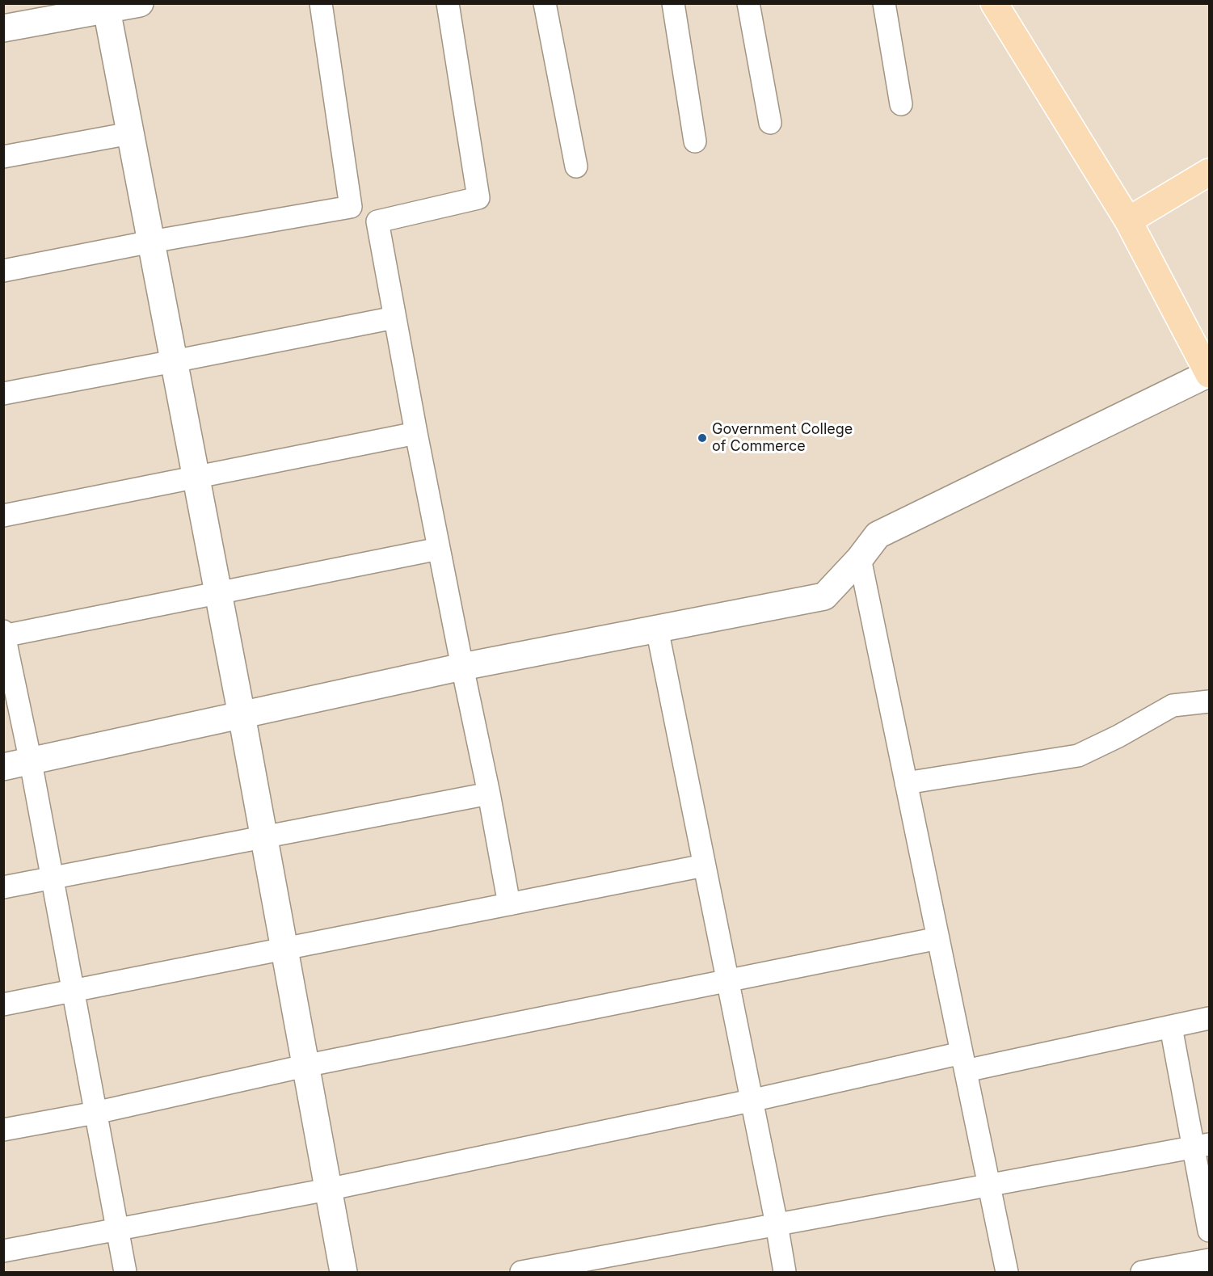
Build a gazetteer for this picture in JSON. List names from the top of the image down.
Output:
{
  "places": ["Government College of Commerce"]
}
